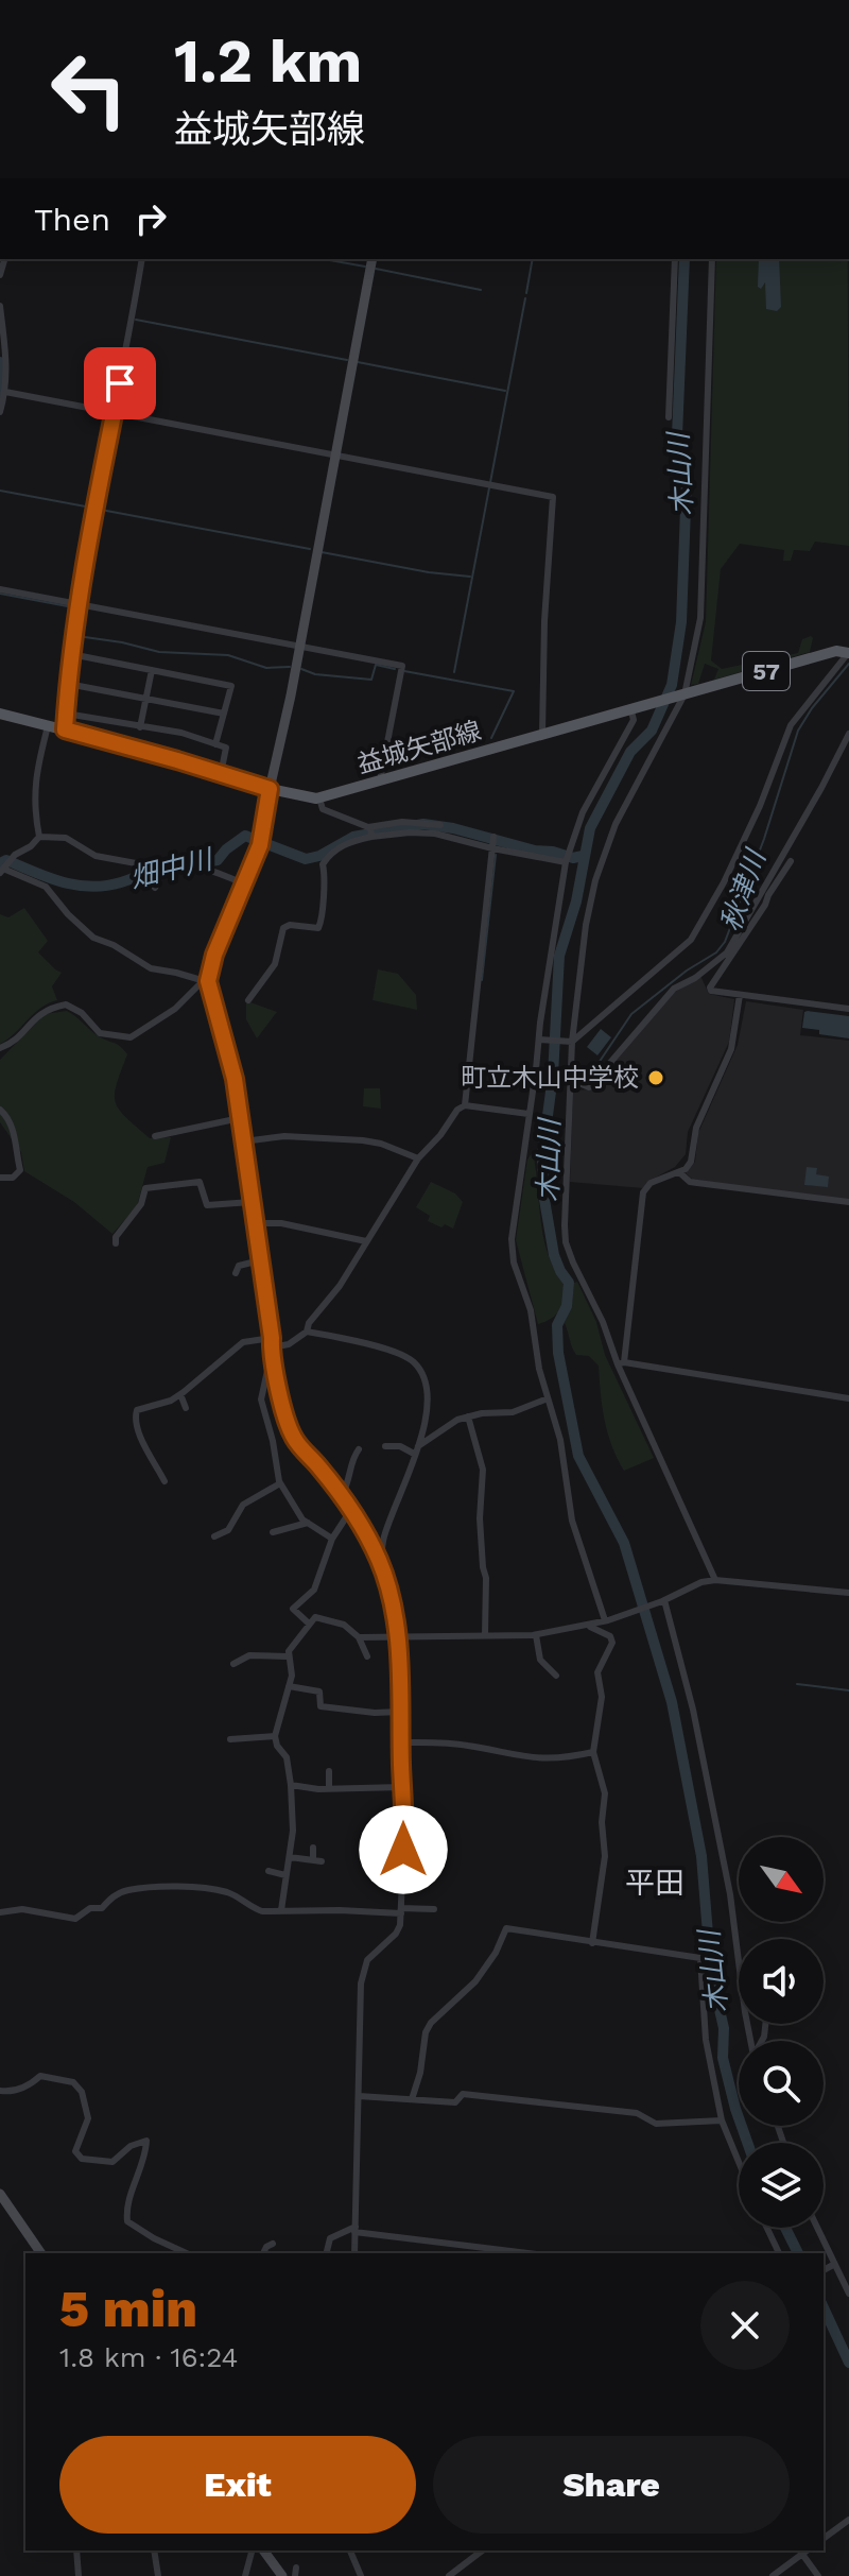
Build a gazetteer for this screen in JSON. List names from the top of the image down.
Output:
{
  "streets": {
    "main road": ["57", "益城矢部線"]
  },
  "districts": ["平田"],
  "water": ["木山川", "畑中川", "秋津川"],
  "places": ["町立木山中学校"],
  "north": "bottom right",
  "page": {
    "turn": ["1.2 km", "益城矢部線"],
    "then": "Then",
    "heading": ["5 min", "1.8 km · 16:24"],
    "buttons": ["Exit", "Share"]
  }
}
